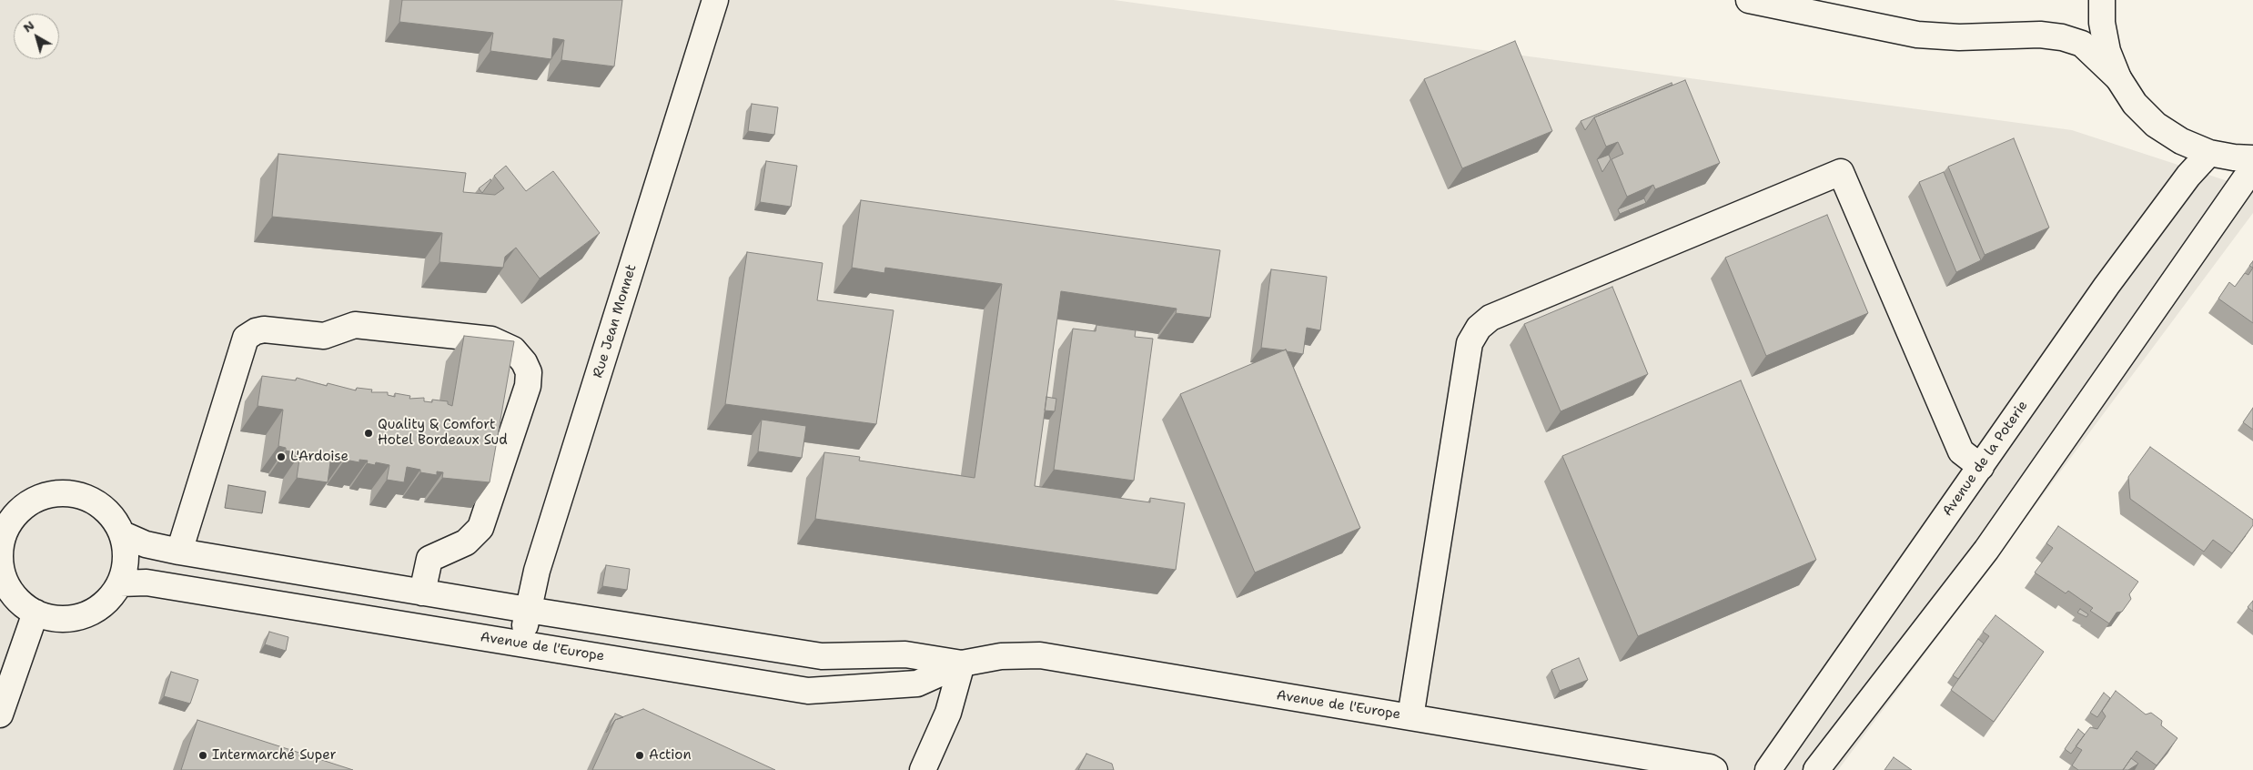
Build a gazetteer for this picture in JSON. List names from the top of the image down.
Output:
{
  "streets": {
    "street": ["Rue Jean Monnet", "Avenue de la Poterie", "Avenue de l'Europe"]
  },
  "crossings": [
    ["Rue Jean Monnet", "Avenue de l'Europe"]
  ],
  "places": [
    "Quality & Comfort Hotel Bordeaux Sud",
    "L'Ardoise",
    "Intermarché Super",
    "Action"
  ],
  "north": "top left"
}
